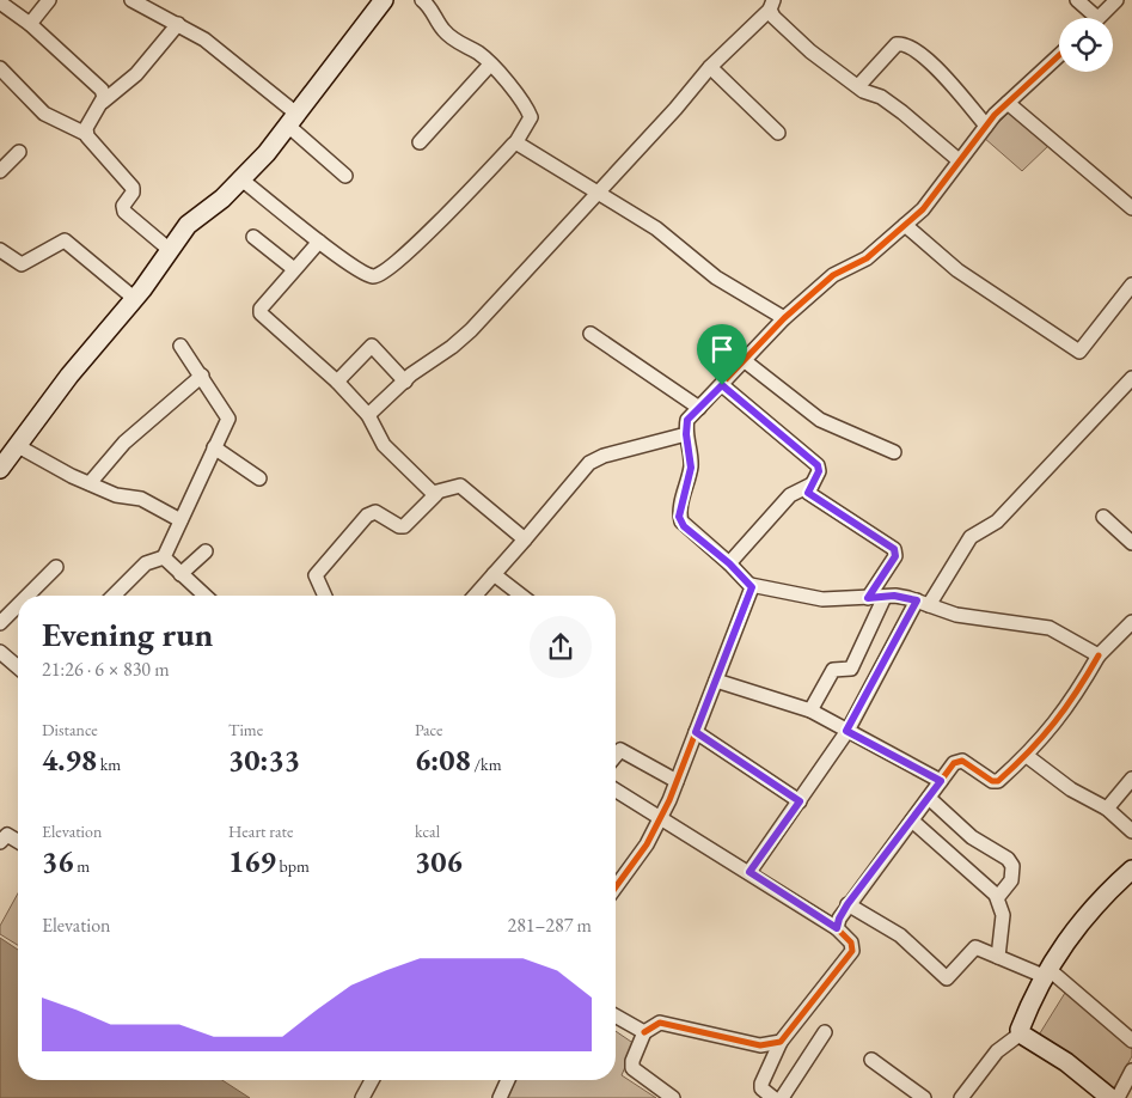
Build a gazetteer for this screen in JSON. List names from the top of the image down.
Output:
{
  "page": {
    "heading": ["Evening run", "21:26 · 6 × 830 m"],
    "stats": [
      ["Distance", "4.98 km"],
      ["Time", "30:33"],
      ["Pace", "6:08 /km"],
      ["Elevation", "36 m"],
      ["Heart rate", "169 bpm"],
      ["kcal", "306"]
    ],
    "chart": ["Elevation", "281–287 m"]
  }
}
